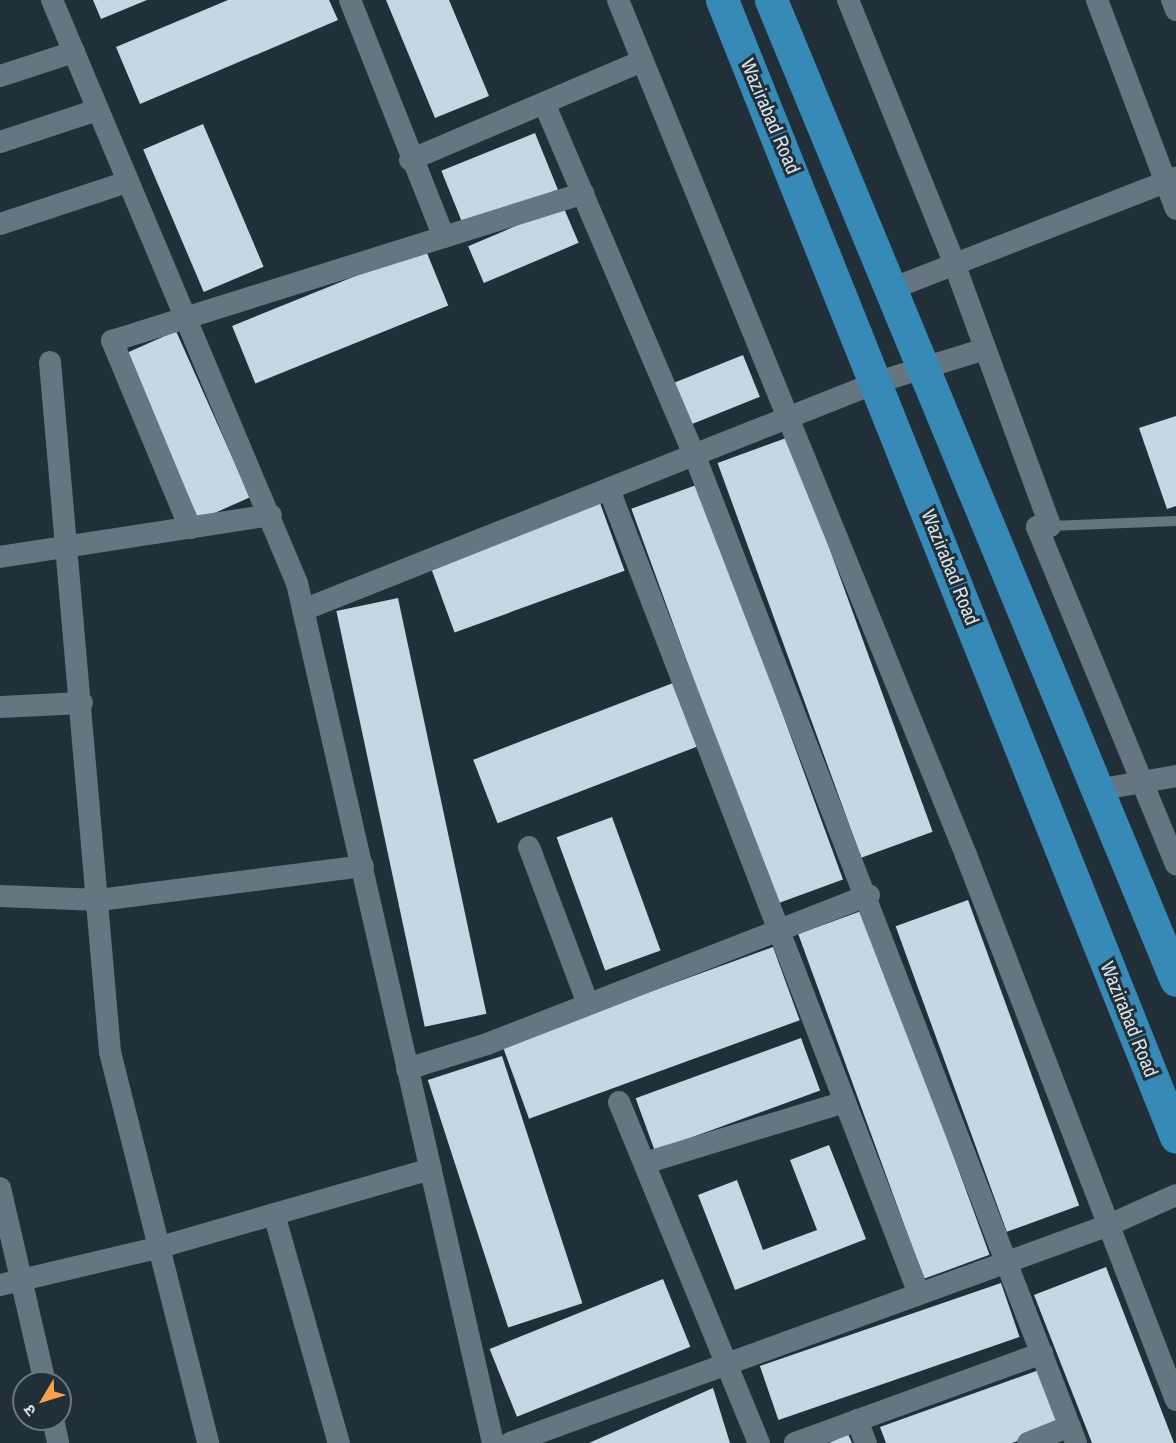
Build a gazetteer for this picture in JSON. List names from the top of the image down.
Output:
{
  "streets": {
    "highway": ["Wazirabad Road"]
  },
  "north": "bottom left"
}
